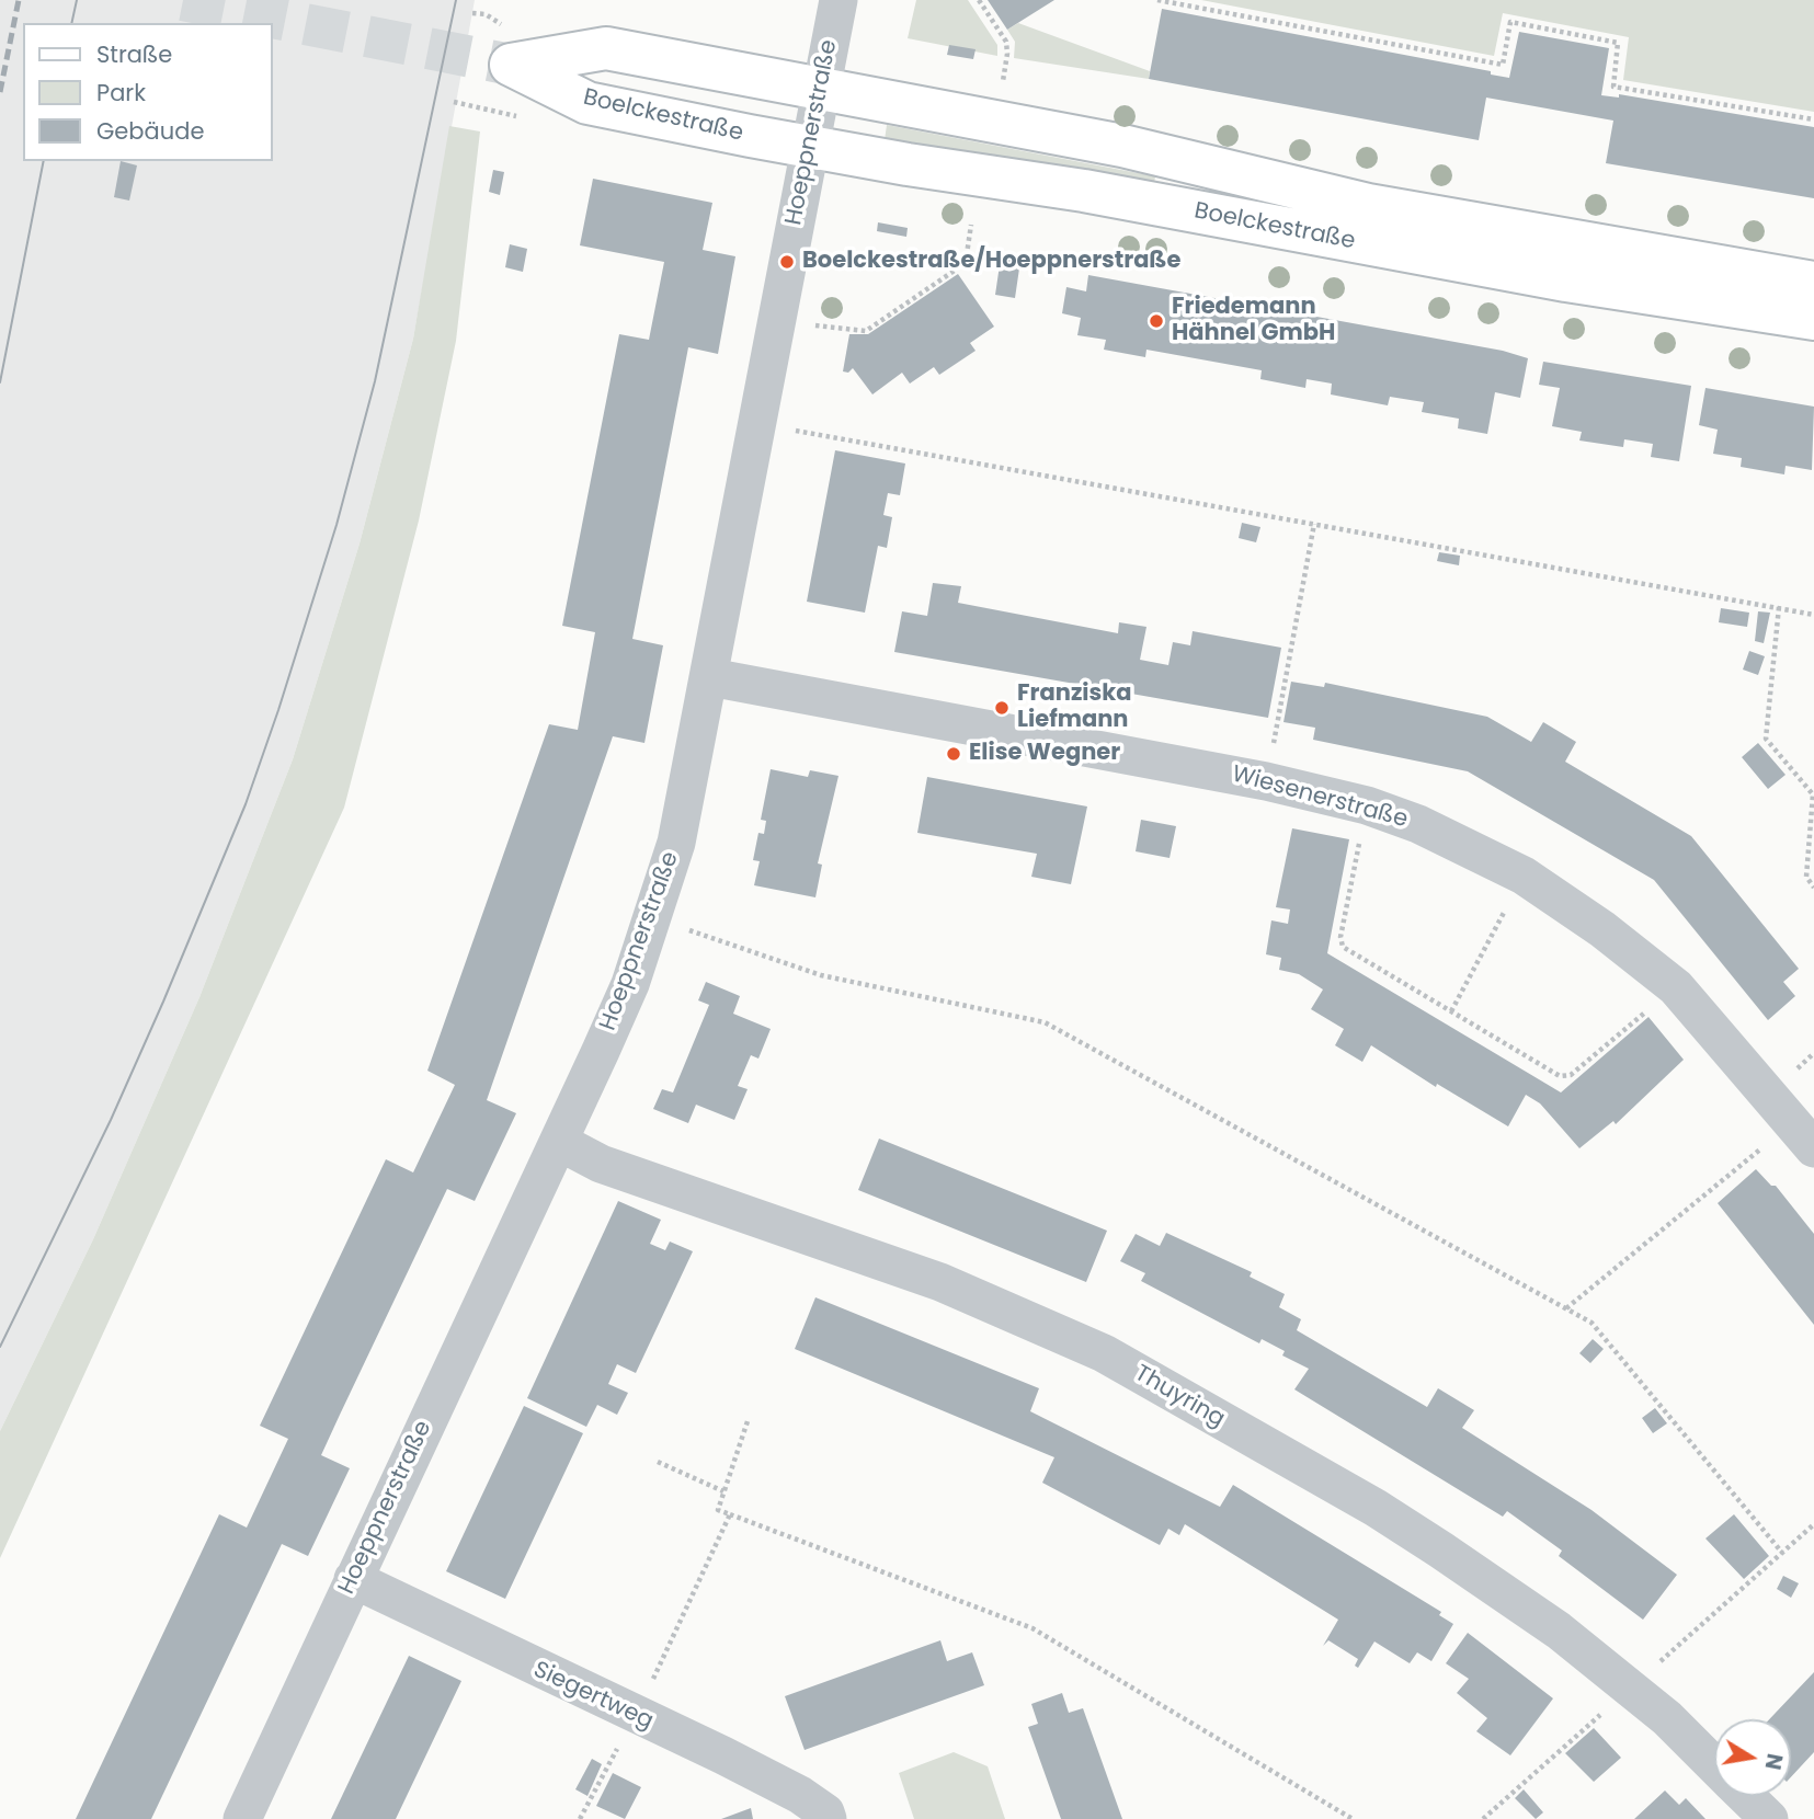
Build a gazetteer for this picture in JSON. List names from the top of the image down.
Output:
{
  "streets": {
    "main road": ["Boelckestraße"],
    "street": [
      "Hoeppnerstraße",
      "Wiesenerstraße",
      "Thuyring",
      "Siegertweg"
    ]
  },
  "crossings": [
    ["Boelckestraße", "Hoeppnerstraße"],
    ["Hoeppnerstraße", "Wiesenerstraße"],
    ["Hoeppnerstraße", "Thuyring"],
    ["Hoeppnerstraße", "Siegertweg"]
  ],
  "places": [
    "Boelckestraße/Hoeppnerstraße",
    "Friedemann Hähnel GmbH",
    "Franziska Liefmann",
    "Elise Wegner"
  ],
  "legend": ["Straße", "Park", "Gebäude"],
  "north": "right"
}
